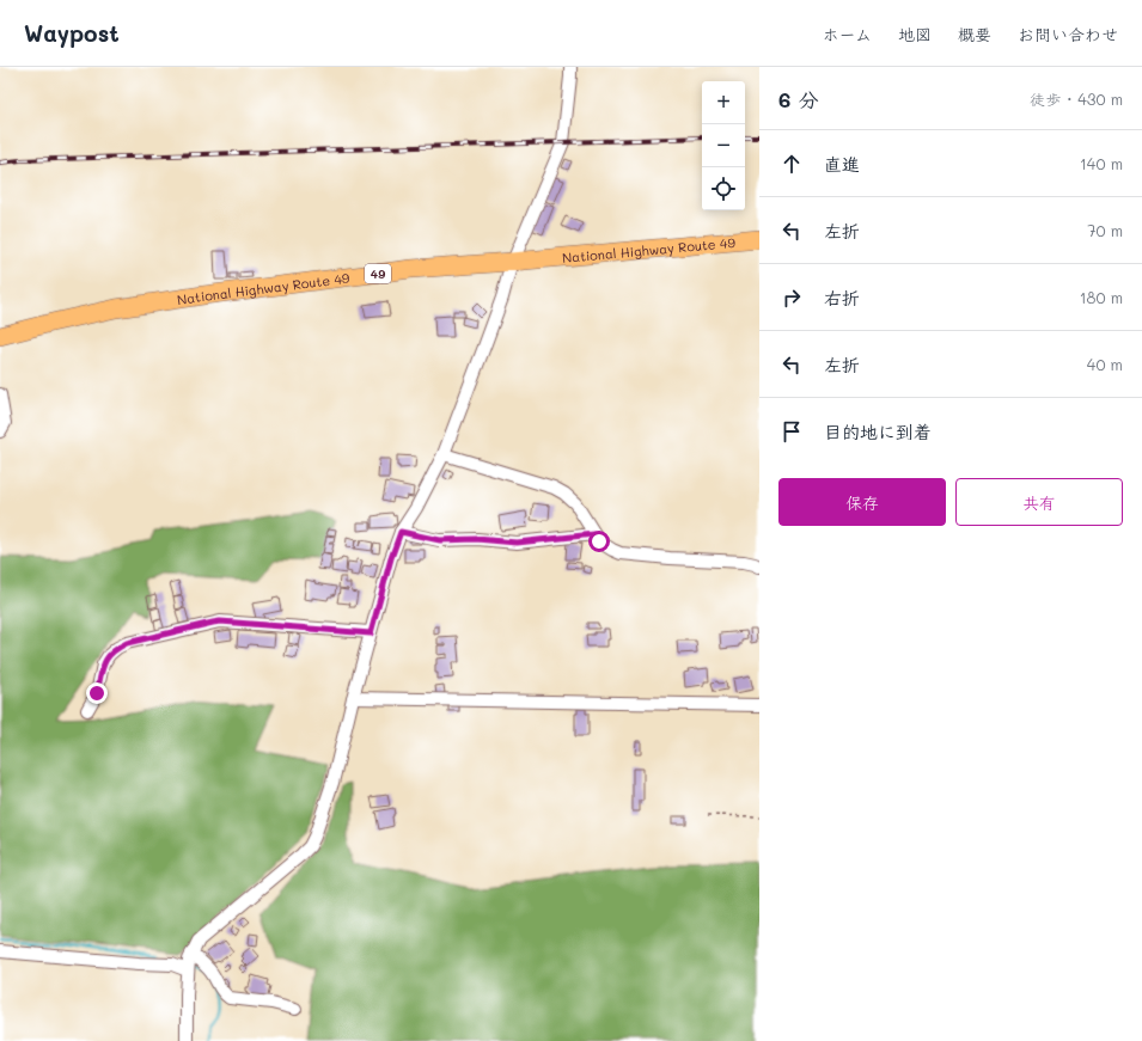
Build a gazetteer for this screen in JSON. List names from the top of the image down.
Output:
{
  "streets": {
    "highway": ["National Highway Route 49", "49"]
  },
  "page": {
    "header": "Waypost",
    "nav": [
      "ホーム",
      "地図",
      "概要",
      "お問い合わせ"
    ],
    "heading": ["6 分", "徒歩 · 430 m"],
    "map_buttons": ["+", "−"],
    "list": [
      ["直進", "140 m"],
      ["左折", "70 m"],
      ["右折", "180 m"],
      ["左折", "40 m"],
      "目的地に到着"
    ],
    "buttons": ["保存", "共有"]
  }
}
